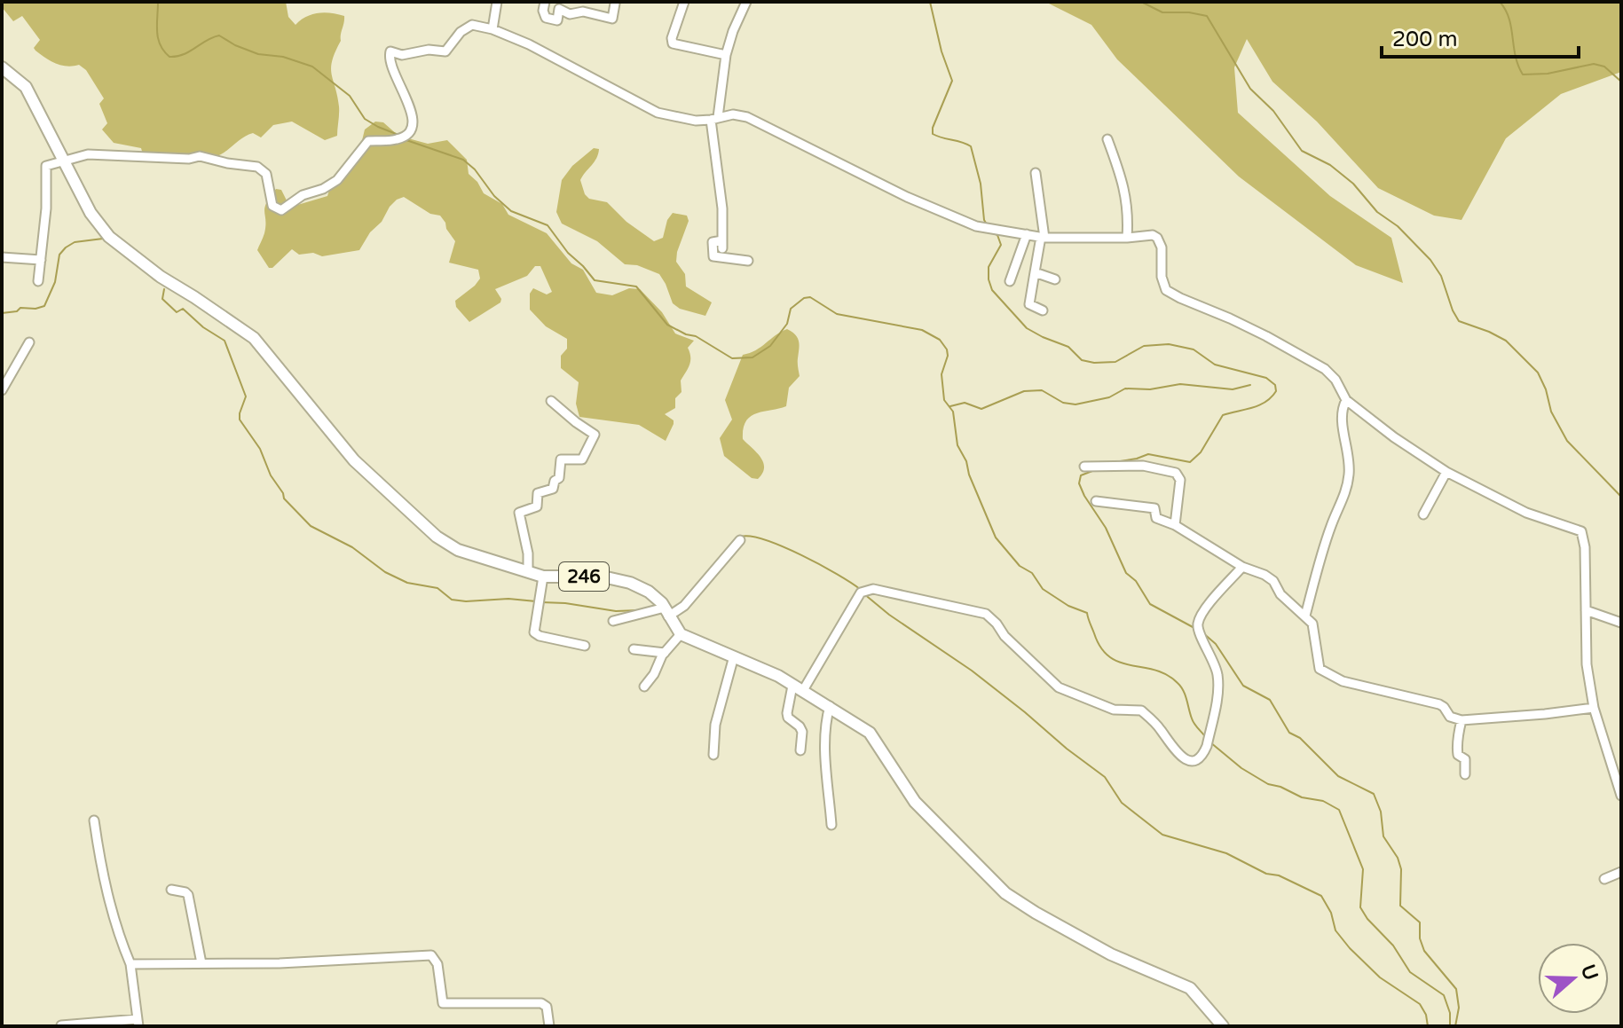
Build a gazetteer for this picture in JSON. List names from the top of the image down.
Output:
{
  "streets": {
    "main road": ["246"]
  },
  "scale_bar": "200 m",
  "north": "right"
}
